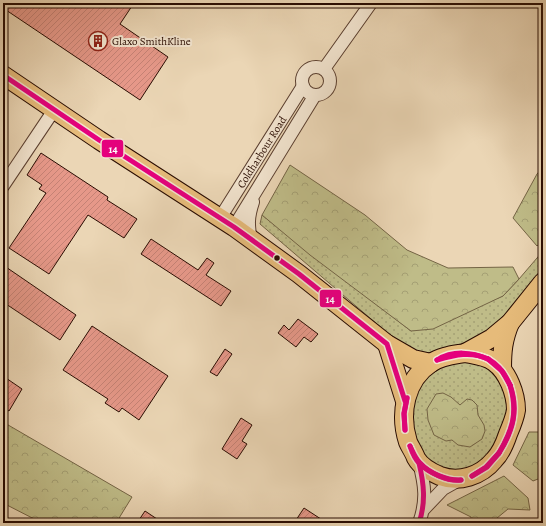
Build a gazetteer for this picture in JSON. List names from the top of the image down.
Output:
{
  "streets": {
    "street": ["Coldharbour Road"]
  },
  "places": {
    "building": ["Glaxo SmithKline"]
  },
  "lines": ["transit line 14"]
}
